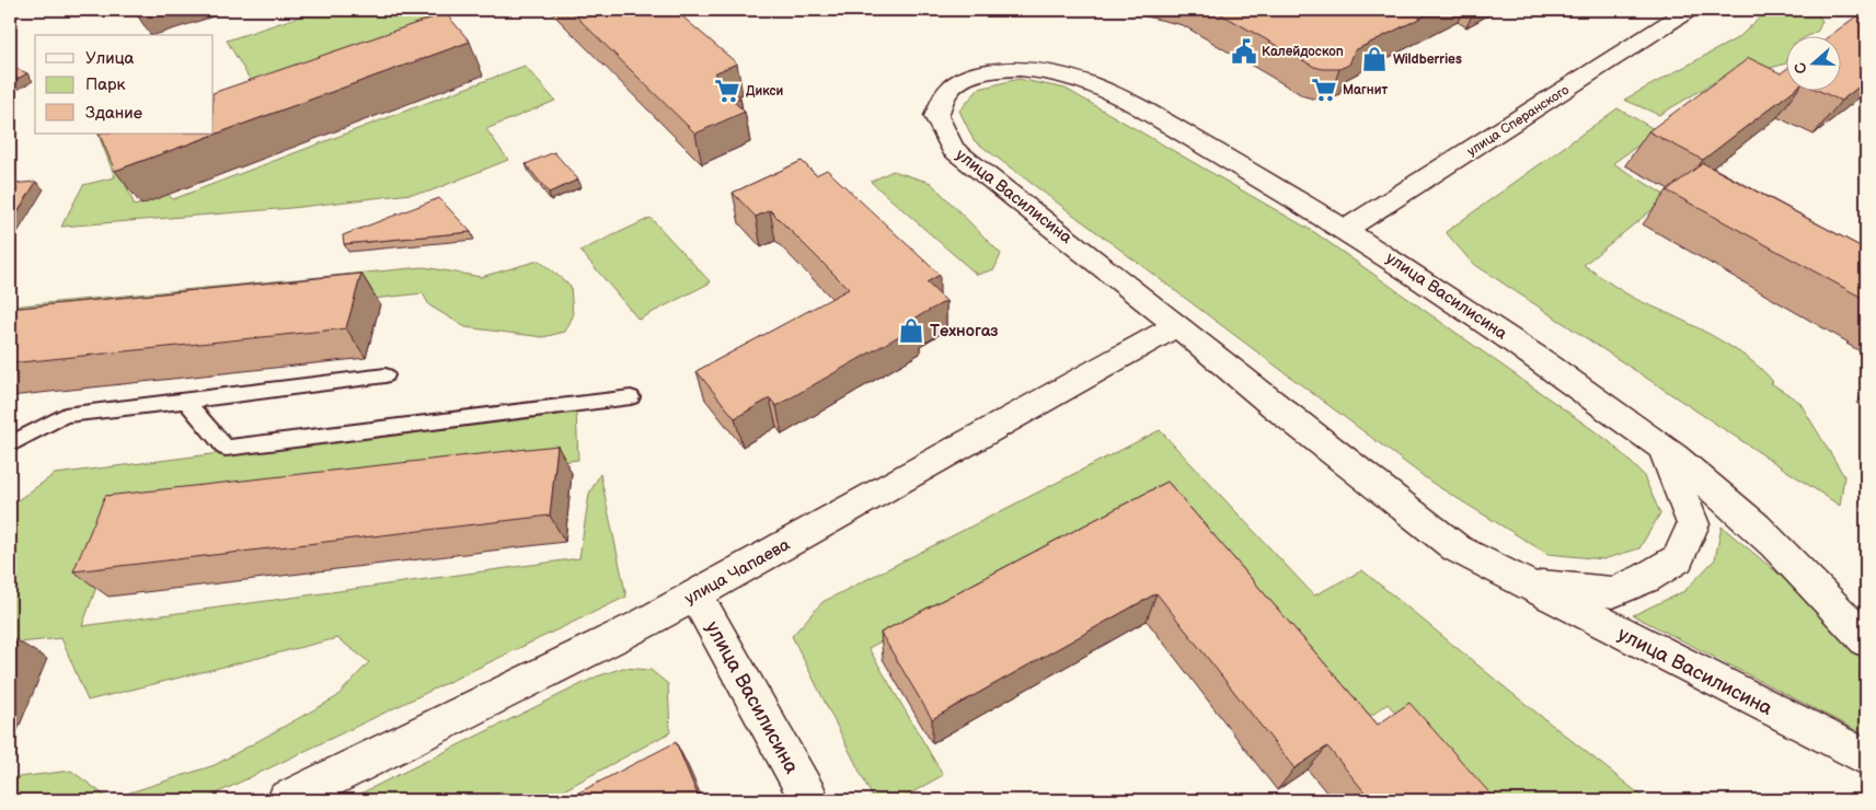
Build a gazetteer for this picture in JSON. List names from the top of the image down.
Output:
{
  "streets": {
    "street": ["улица Сперанского", "улица Василисина", "улица Чапаева"]
  },
  "crossings": [
    ["улица Сперанского", "улица Василисина"],
    ["улица Василисина", "улица Чапаева"]
  ],
  "places": {
    "public building": ["Калейдоскоп"],
    "shop": ["Wildberries", "Техногаз"],
    "supermarket": ["Магнит", "Дикси"]
  },
  "legend": ["Улица", "Парк", "Здание"],
  "north": "left"
}
